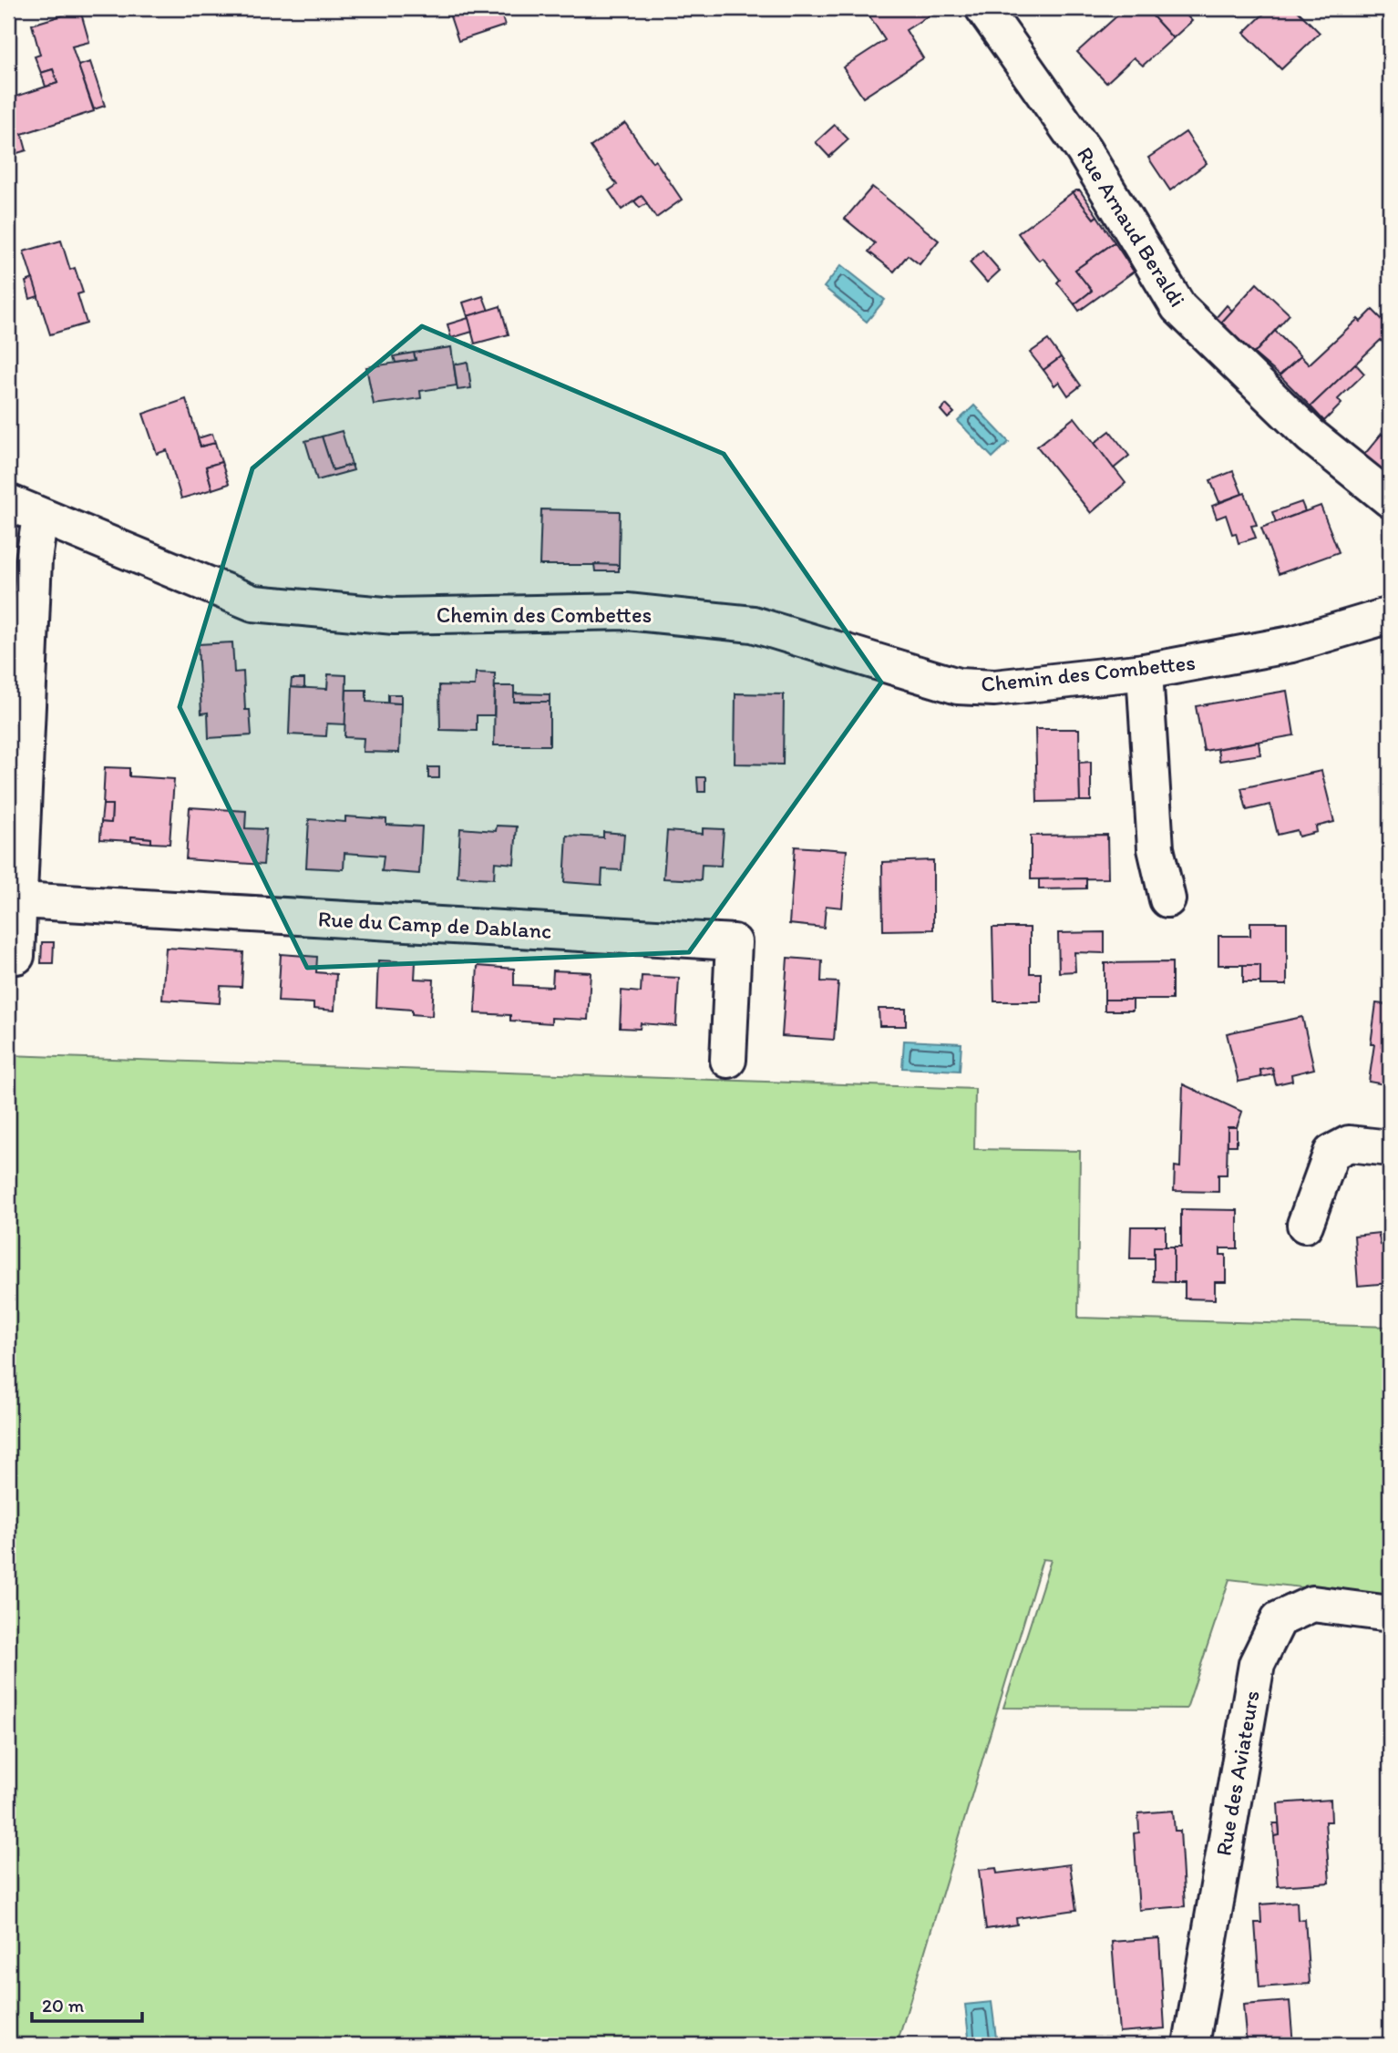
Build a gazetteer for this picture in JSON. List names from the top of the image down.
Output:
{
  "streets": {
    "street": [
      "Rue Arnaud Beraldi",
      "Chemin des Combettes",
      "Rue du Camp de Dablanc",
      "Rue des Aviateurs"
    ]
  },
  "scale_bar": "20 m"
}
